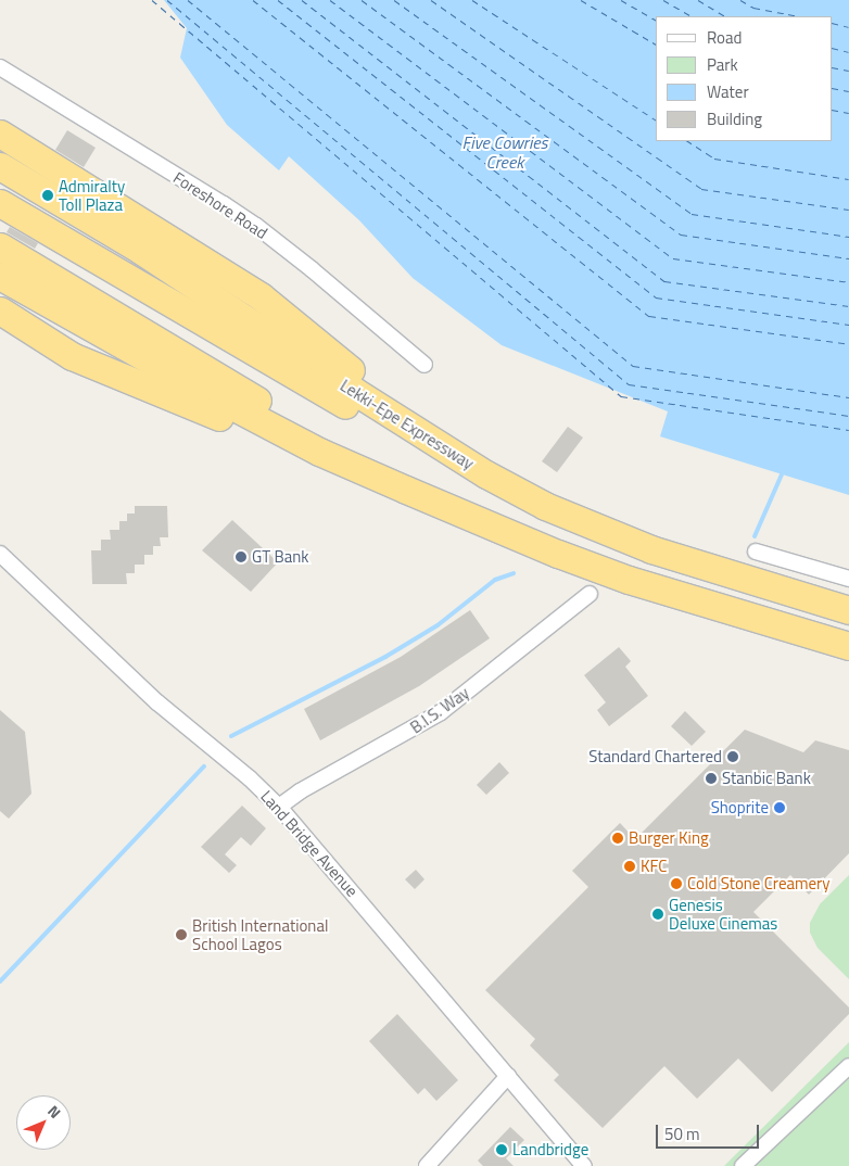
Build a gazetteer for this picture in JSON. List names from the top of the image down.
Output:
{
  "streets": {
    "highway": ["Lekki-Epe Expressway"],
    "street": ["Foreshore Road", "B.I.S. Way", "Land Bridge Avenue"]
  },
  "crossings": [
    ["B.I.S. Way", "Land Bridge Avenue"]
  ],
  "water": ["Five Cowries Creek"],
  "places": [
    "Admiralty Toll Plaza",
    "GT Bank",
    "Standard Chartered",
    "Stanbic Bank",
    "Shoprite",
    "Burger King",
    "KFC",
    "Cold Stone Creamery",
    "Genesis Deluxe Cinemas",
    "British International School Lagos",
    "Landbridge"
  ],
  "legend": [
    "Road",
    "Park",
    "Water",
    "Building"
  ],
  "scale_bar": "50 m",
  "north": "top right"
}
